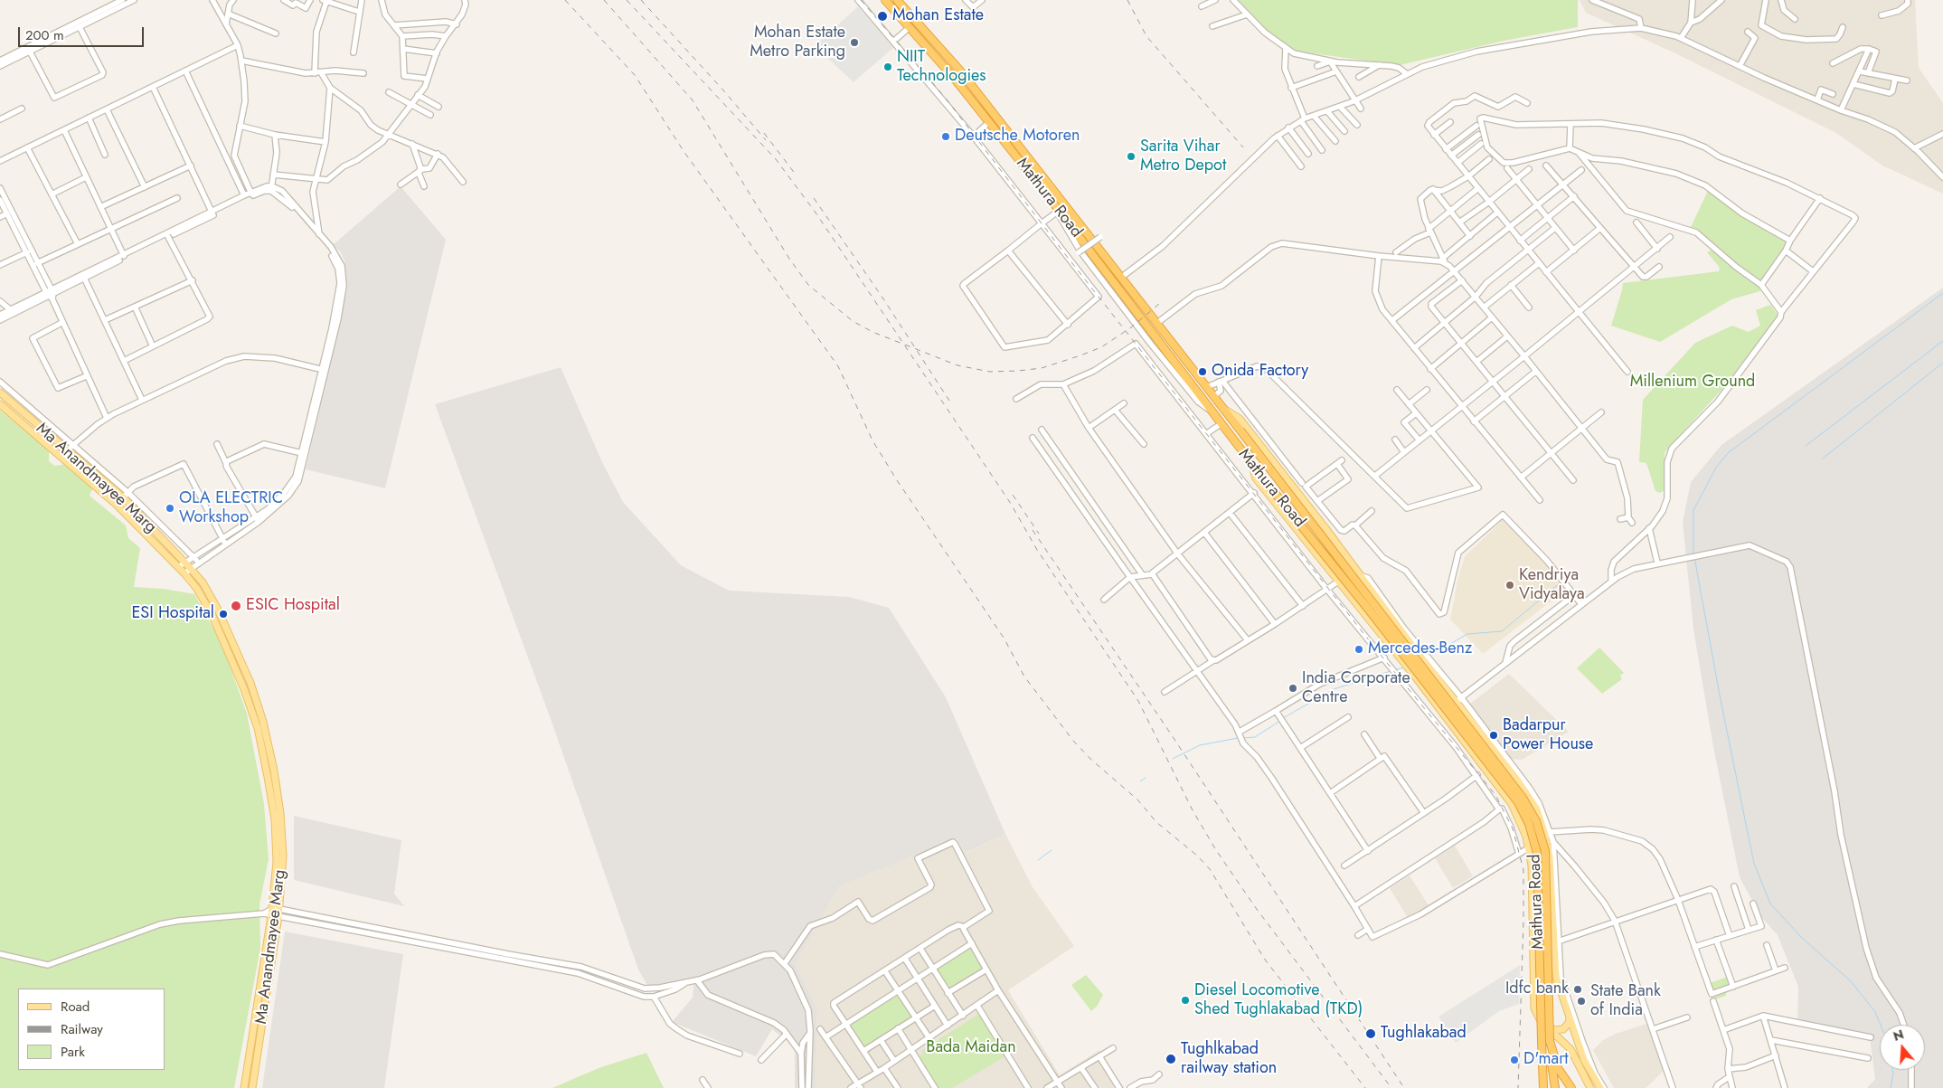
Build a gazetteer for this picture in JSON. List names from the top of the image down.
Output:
{
  "streets": {
    "highway": ["Mathura Road"],
    "main road": ["Ma Anandmayee Marg"]
  },
  "parks": ["Millenium Ground", "Bada Maidan"],
  "places": [
    "Mohan Estate",
    "Mohan Estate Metro Parking",
    "NIIT Technologies",
    "Deutsche Motoren",
    "Sarita Vihar Metro Depot",
    "Onida Factory",
    "OLA ELECTRIC Workshop",
    "Kendriya Vidyalaya",
    "ESIC Hospital",
    "ESI Hospital",
    "Mercedes-Benz",
    "India Corporate Centre",
    "Badarpur Power House",
    "Idfc bank",
    "Diesel Locomotive Shed Tughlakabad (TKD)",
    "State Bank of India",
    "Tughlakabad",
    "Tughlkabad railway station",
    "D'mart"
  ],
  "legend": ["Road", "Railway", "Park"],
  "scale_bar": "200 m",
  "north": "top"
}
